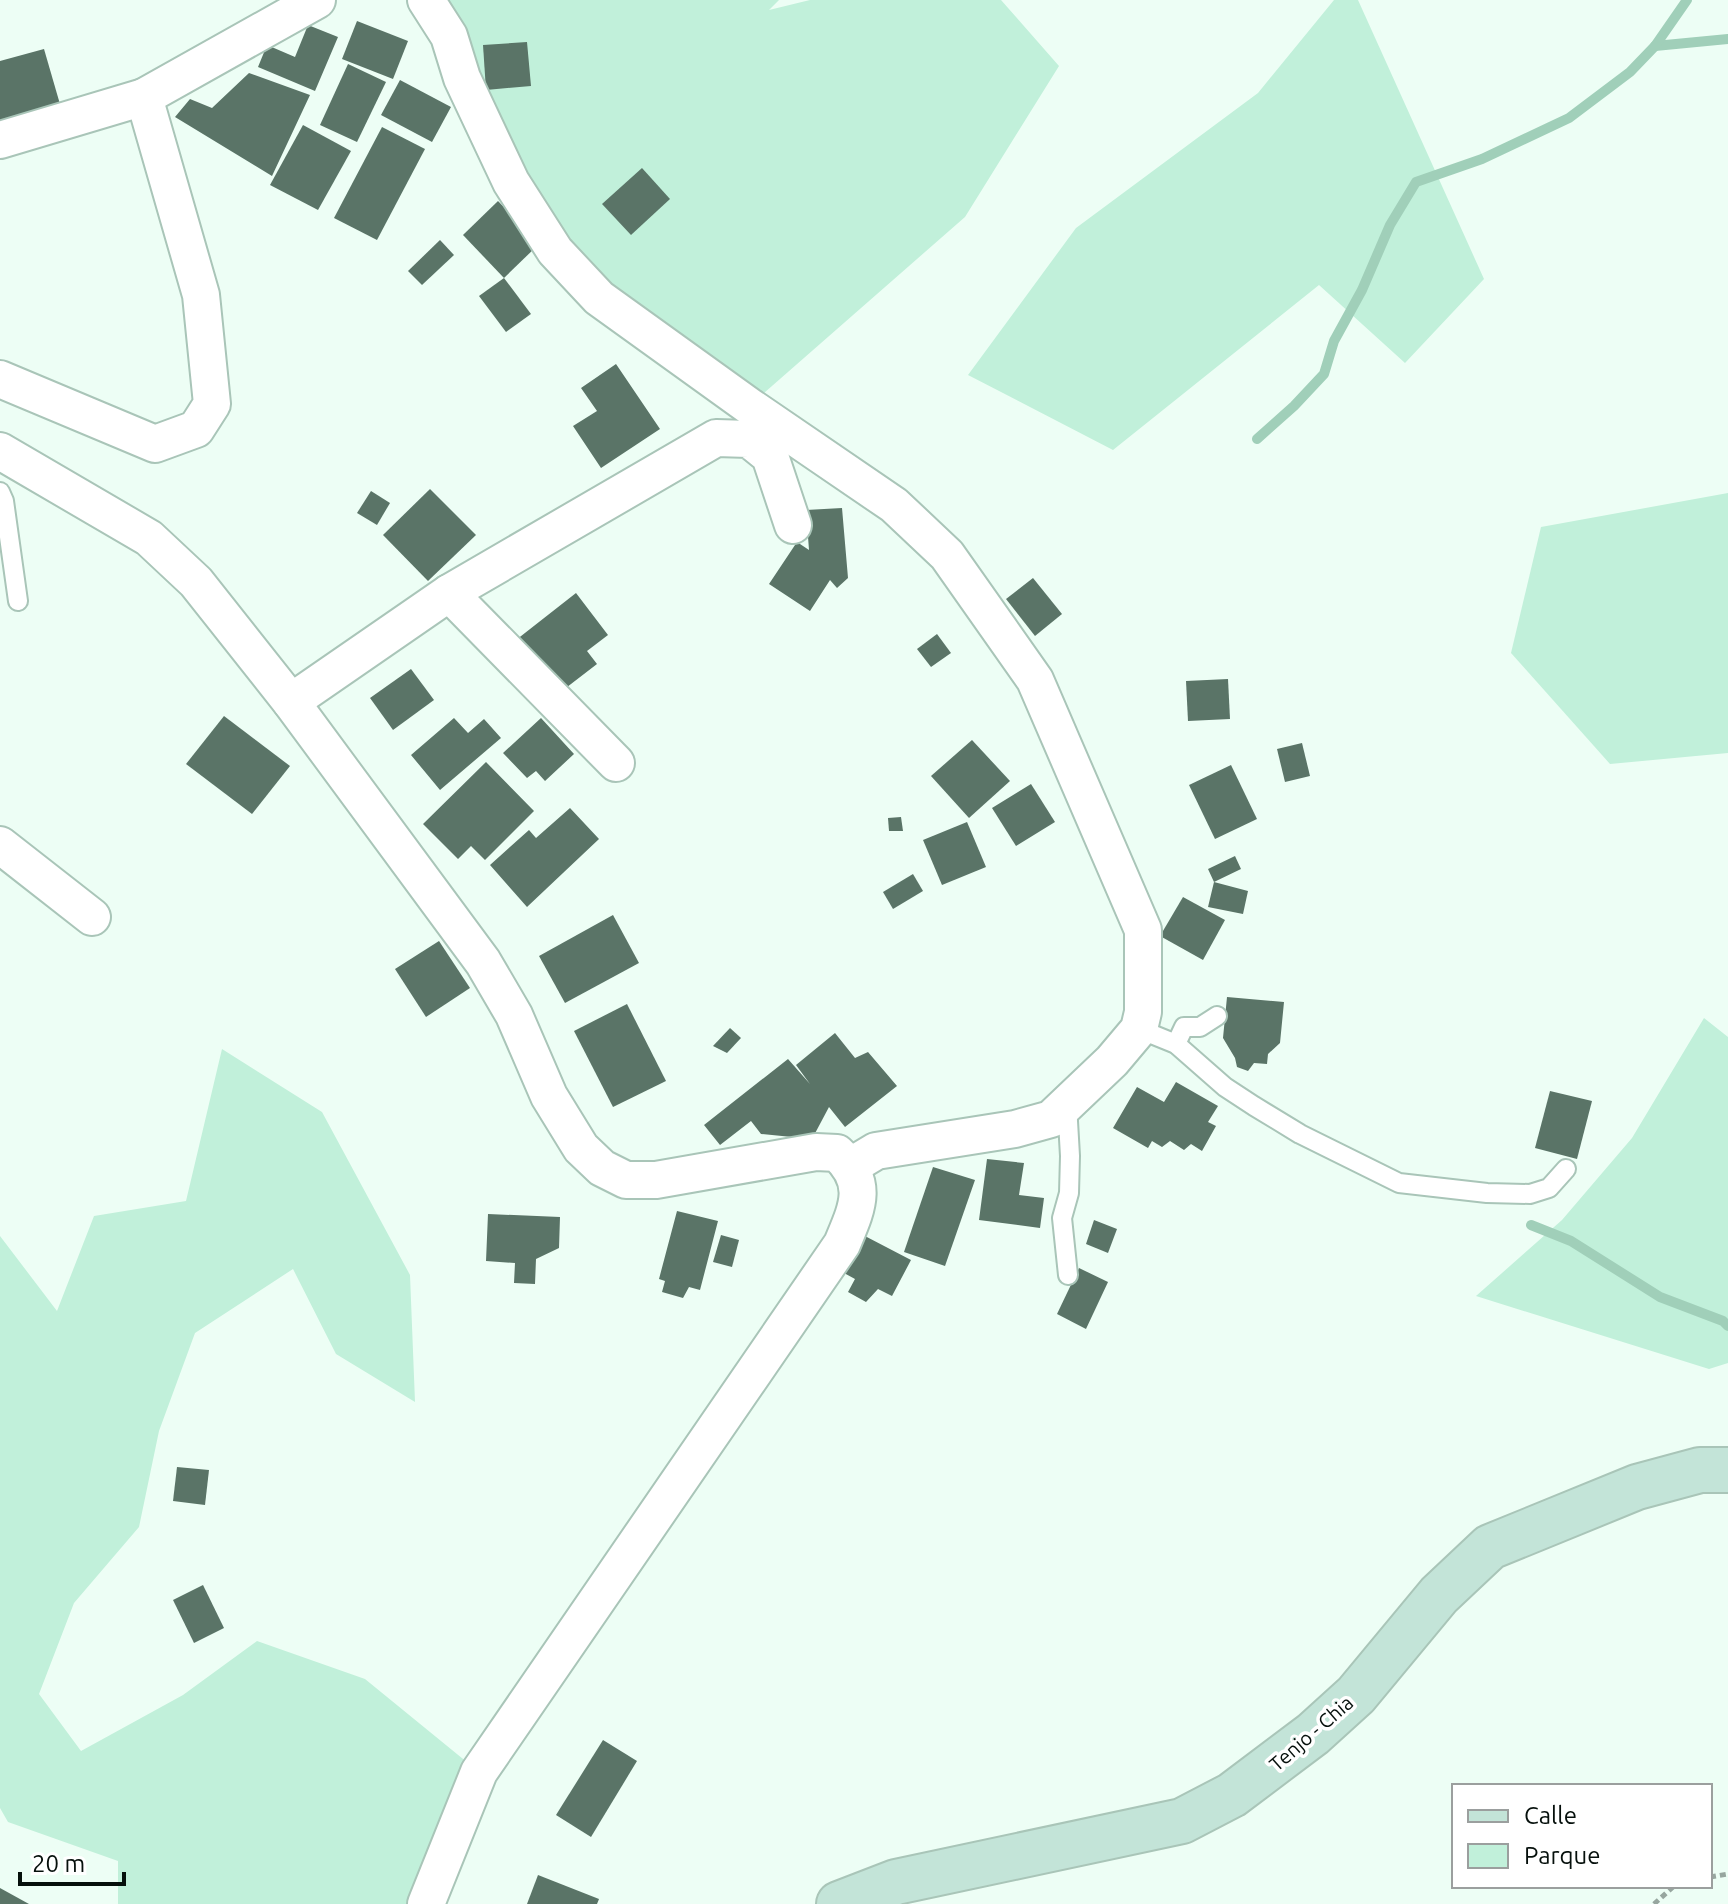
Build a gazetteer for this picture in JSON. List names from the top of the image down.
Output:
{
  "streets": {
    "street": ["Tenjo - Chia"]
  },
  "legend": ["Calle", "Parque"],
  "scale_bar": "20 m"
}
